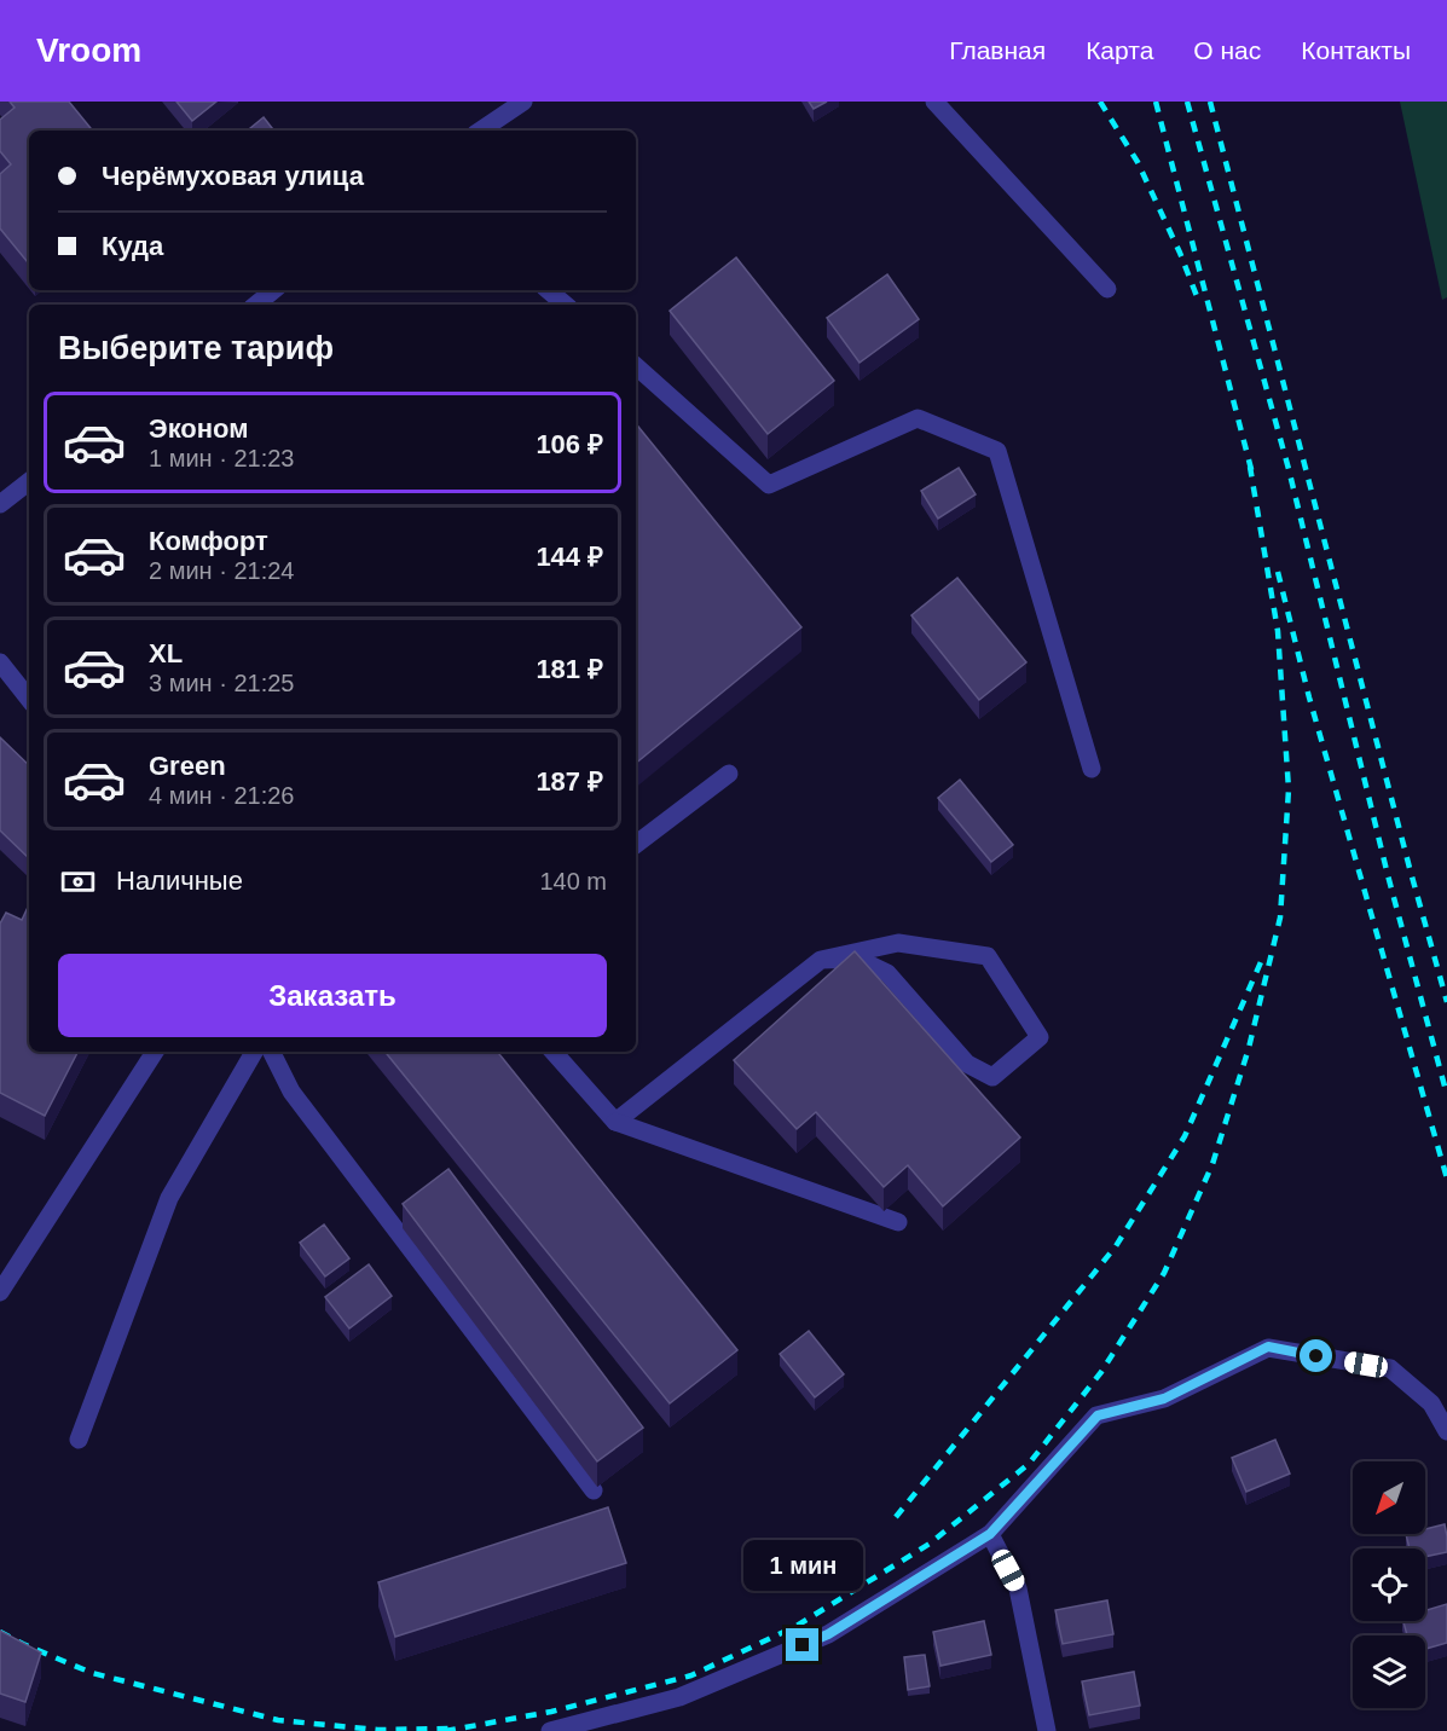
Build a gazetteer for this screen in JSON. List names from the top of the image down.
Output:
{
  "north": "bottom left",
  "page": {
    "header": "Vroom",
    "nav": [
      "Главная",
      "Карта",
      "О нас",
      "Контакты"
    ],
    "banner": ["Черёмуховая улица", "Куда"],
    "heading": "Выберите тариф",
    "list": [
      {
        "name": "Эконом",
        "note": "1 мин · 21:23",
        "value": "106 ₽"
      },
      {
        "name": "Комфорт",
        "note": "2 мин · 21:24",
        "value": "144 ₽"
      },
      {
        "name": "XL",
        "note": "3 мин · 21:25",
        "value": "181 ₽"
      },
      {
        "name": "Green",
        "note": "4 мин · 21:26",
        "value": "187 ₽"
      }
    ],
    "pay": ["Наличные", "140 m"],
    "buttons": "Заказать",
    "bubble": "1 мин"
  }
}
